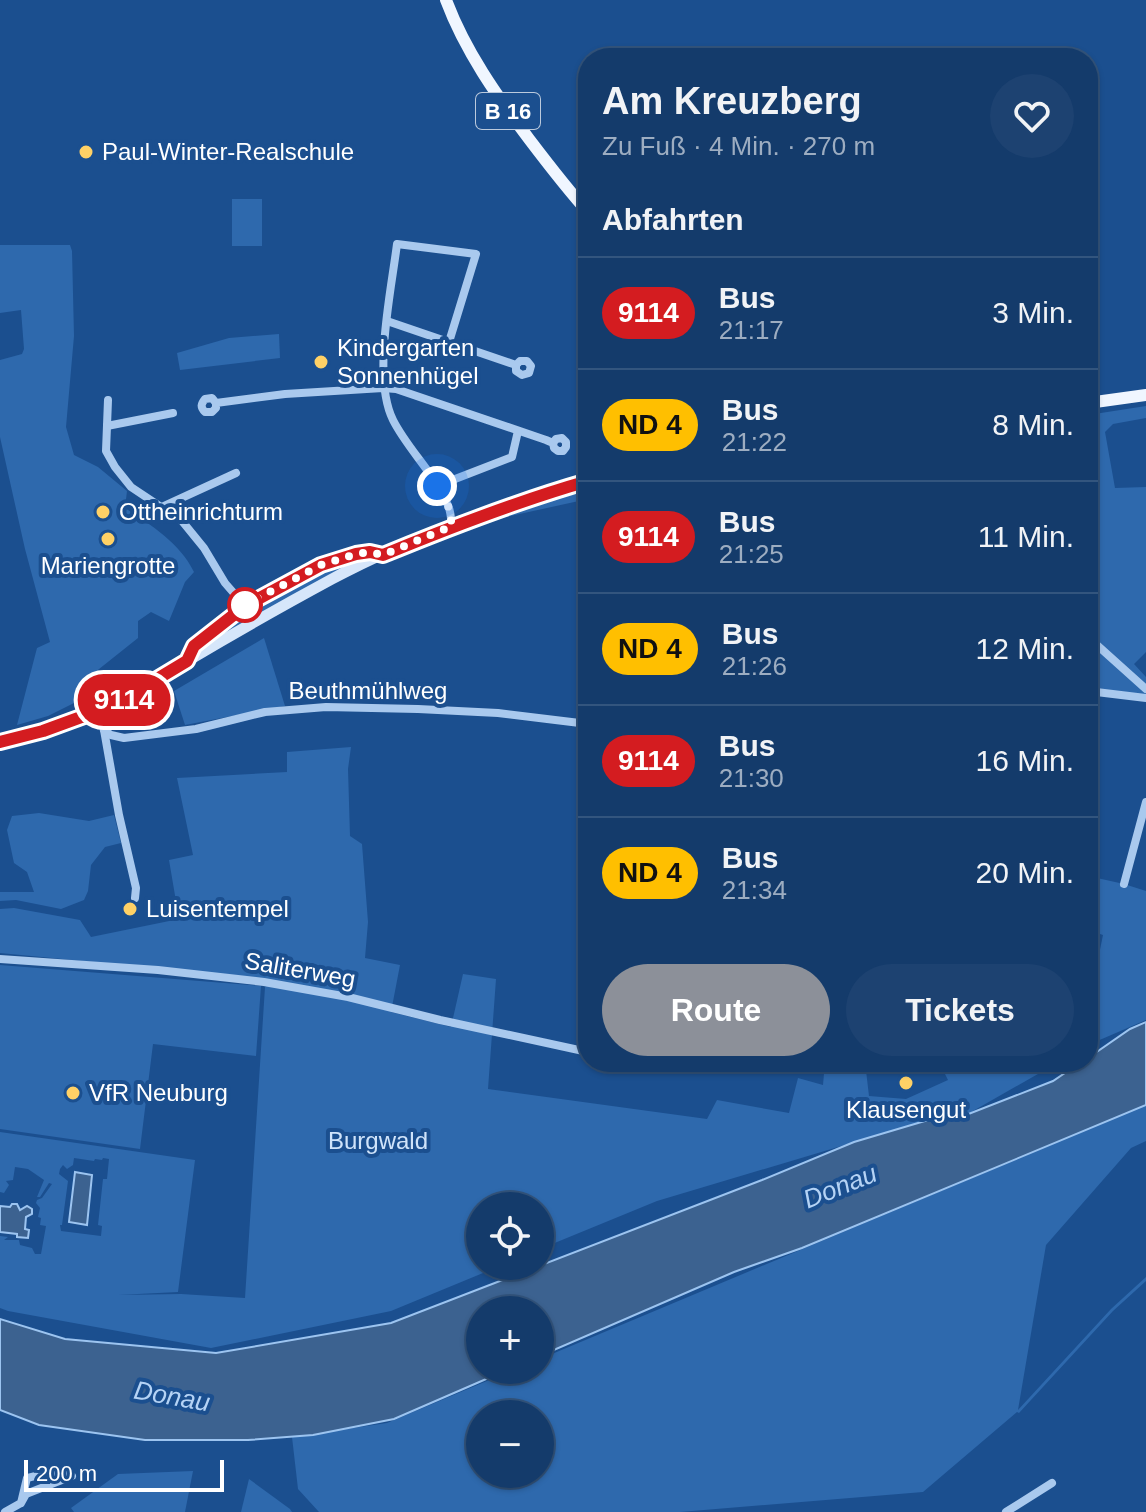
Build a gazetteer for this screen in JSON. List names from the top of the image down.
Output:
{
  "streets": {
    "main road": ["B 16"],
    "street": ["Beuthmühlweg", "Saliterweg"]
  },
  "water": ["Donau"],
  "parks": ["Burgwald"],
  "places": [
    "Paul-Winter-Realschule",
    "Kindergarten Sonnenhügel",
    "Ottheinrichturm",
    "Mariengrotte",
    "Luisentempel",
    "Klausengut",
    "VfR Neuburg"
  ],
  "lines": ["bus line 9114"],
  "scale_bar": "200 m",
  "page": {
    "on_map": "9114",
    "heading": [
      ["Am Kreuzberg", "Zu Fuß · 4 Min. · 270 m"],
      "Abfahrten"
    ],
    "list": [
      {
        "mark": "9114",
        "name": "Bus",
        "note": "21:17",
        "value": "3 Min."
      },
      {
        "mark": "ND 4",
        "name": "Bus",
        "note": "21:22",
        "value": "8 Min."
      },
      {
        "mark": "9114",
        "name": "Bus",
        "note": "21:25",
        "value": "11 Min."
      },
      {
        "mark": "ND 4",
        "name": "Bus",
        "note": "21:26",
        "value": "12 Min."
      },
      {
        "mark": "9114",
        "name": "Bus",
        "note": "21:30",
        "value": "16 Min."
      },
      {
        "mark": "ND 4",
        "name": "Bus",
        "note": "21:34",
        "value": "20 Min."
      }
    ],
    "buttons": ["Route", "Tickets"],
    "map_buttons": ["+", "−"],
    "scale": "200 m"
  }
}
